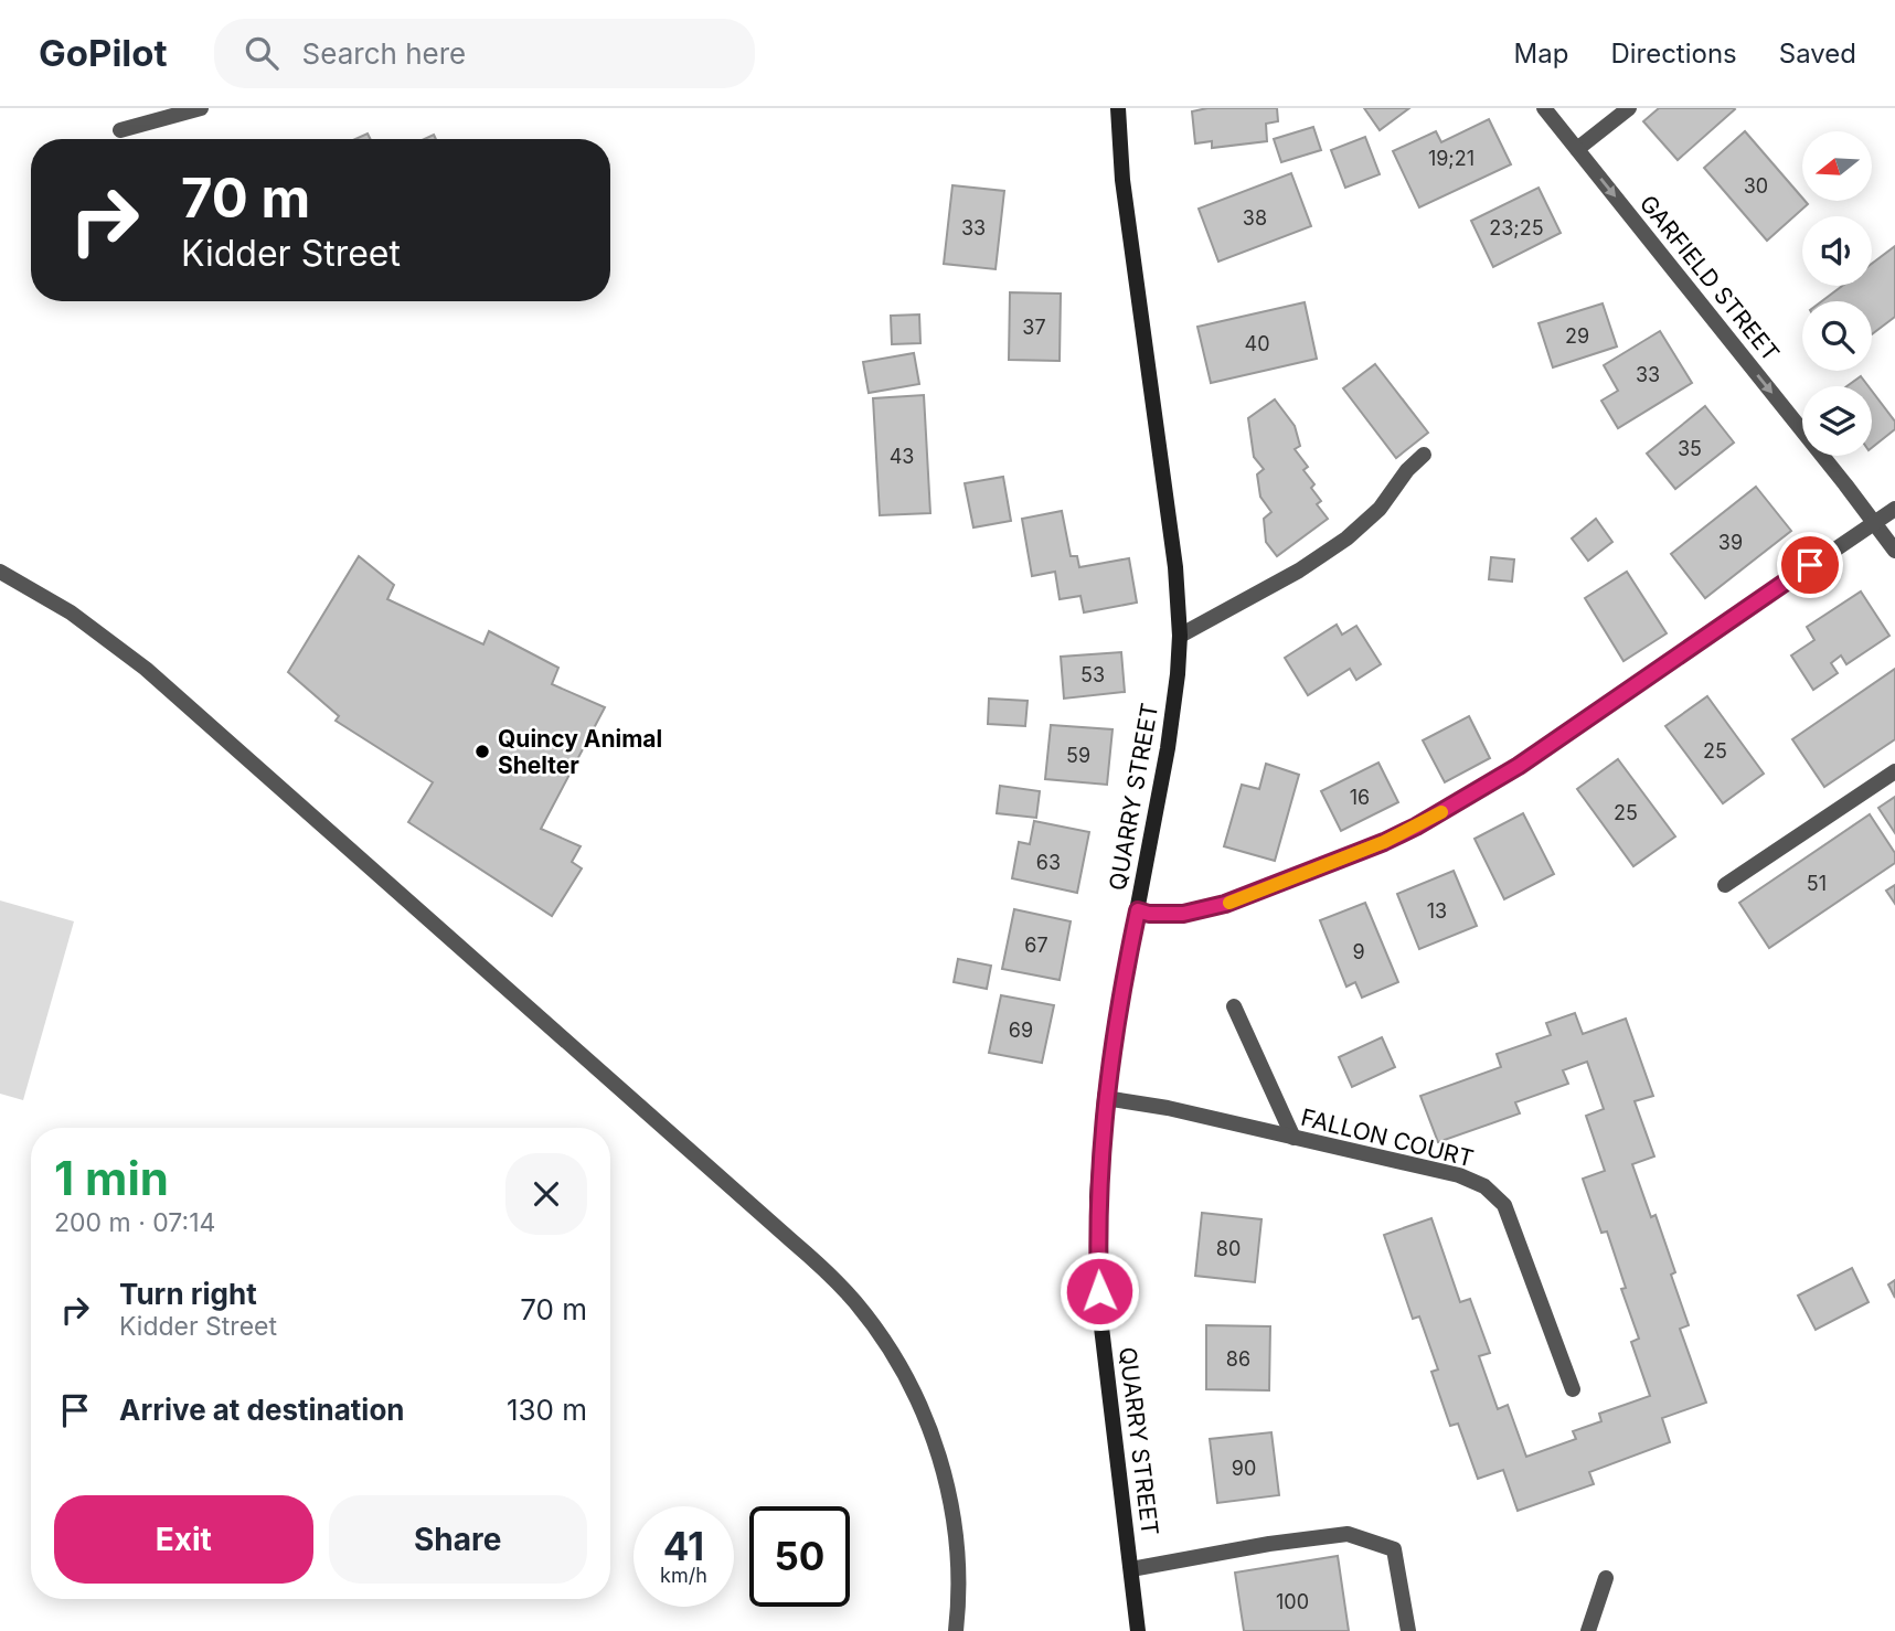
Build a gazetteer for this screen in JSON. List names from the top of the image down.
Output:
{
  "streets": {
    "main road": ["QUARRY STREET"],
    "street": ["GARFIELD STREET", "FALLON COURT"]
  },
  "crossings": [
    ["QUARRY STREET", "FALLON COURT"]
  ],
  "one_way": ["GARFIELD STREET"],
  "places": ["Quincy Animal Shelter"],
  "house_numbers": [
    "19;21",
    "30",
    "38",
    "33",
    "23;25",
    "37",
    "29",
    "40",
    "33",
    "35",
    "43",
    "39",
    "53",
    "25",
    "59",
    "16",
    "25",
    "63",
    "51",
    "13",
    "67",
    "9",
    "69",
    "80",
    "86",
    "90",
    "100"
  ],
  "north": "left",
  "page": {
    "header": "GoPilot",
    "search": "Search here",
    "nav": ["Map", "Directions", "Saved"],
    "turn": ["70 m", "Kidder Street"],
    "heading": ["1 min", "200 m · 07:14"],
    "list": [
      {
        "name": "Turn right",
        "note": "Kidder Street",
        "value": "70 m"
      },
      {
        "name": "Arrive at destination",
        "value": "130 m"
      }
    ],
    "buttons": ["Exit", "Share"],
    "speed": "41 km/h",
    "limit": "50"
  }
}
